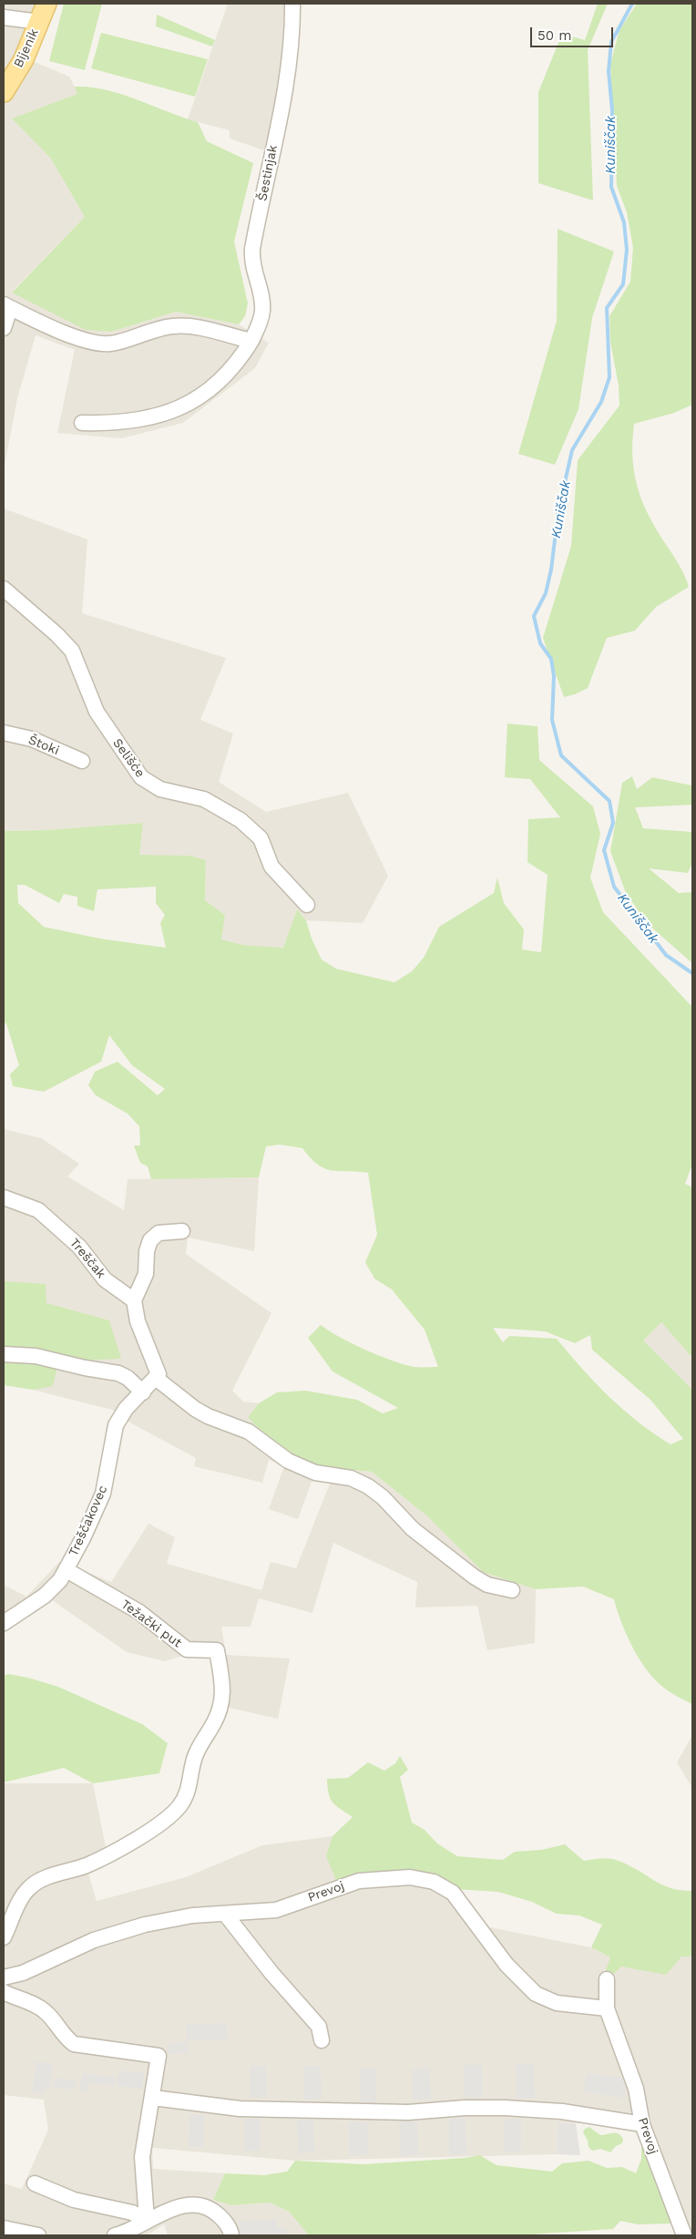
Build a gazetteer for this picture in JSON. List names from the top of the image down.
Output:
{
  "streets": {
    "main road": ["Bijenik"],
    "street": [
      "Šestinjak",
      "Štoki",
      "Selišće",
      "Treščak",
      "Treščakovec",
      "Težački put",
      "Prevoj"
    ]
  },
  "crossings": [
    ["Treščakovec", "Težački put"]
  ],
  "water": ["Kuniščak"],
  "scale_bar": "50 m"
}
